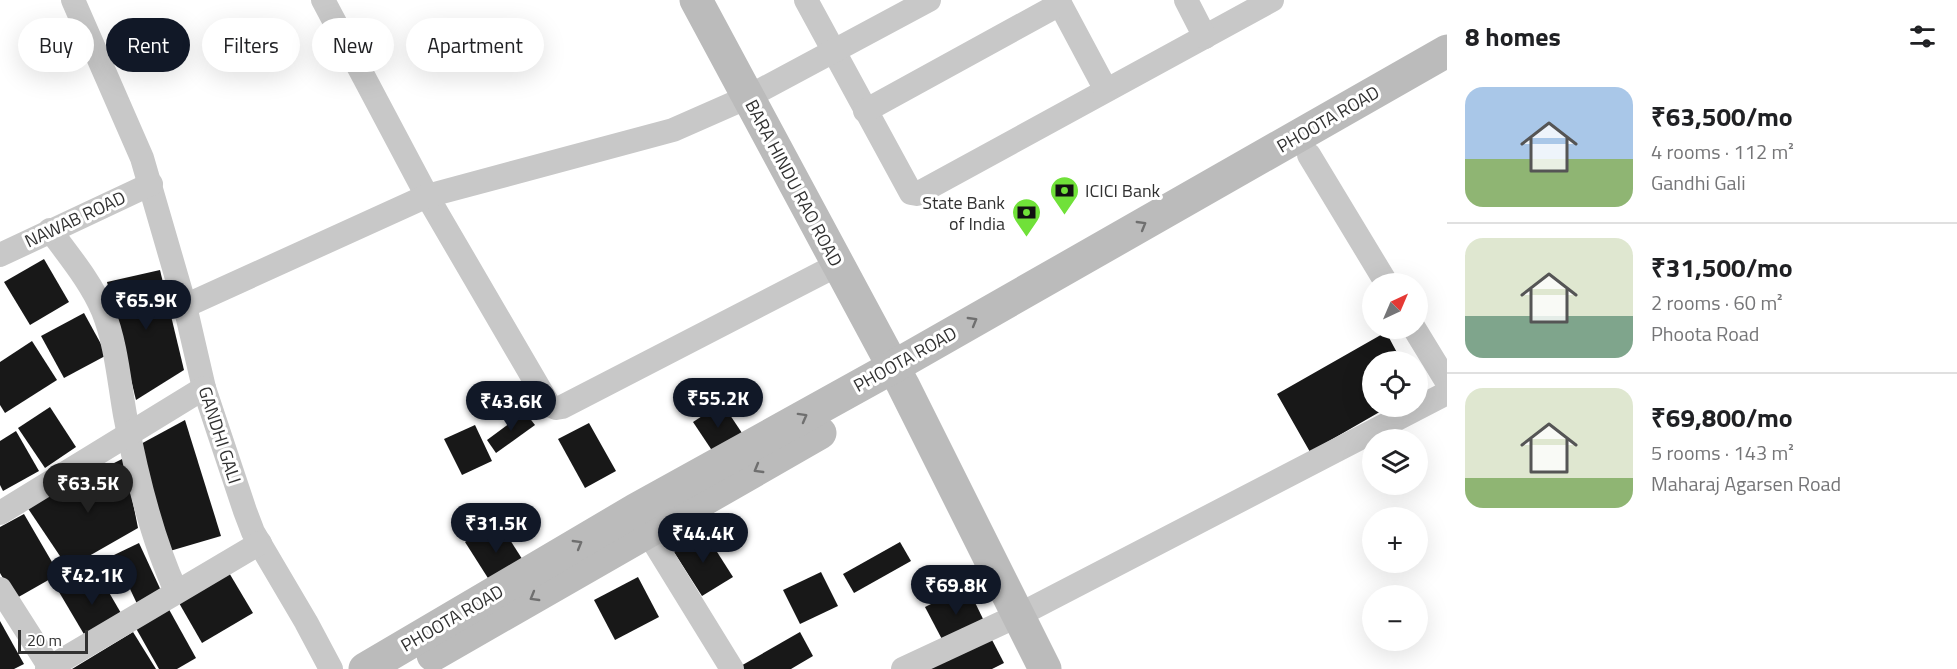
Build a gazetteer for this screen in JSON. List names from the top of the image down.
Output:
{
  "streets": {
    "street": [
      "PHOOTA ROAD",
      "BARA HINDU RAO ROAD",
      "NAWAB ROAD",
      "GANDHI GALI"
    ]
  },
  "crossings": [
    ["PHOOTA ROAD", "BARA HINDU RAO ROAD"],
    ["NAWAB ROAD", "GANDHI GALI"]
  ],
  "places": {
    "bank": ["ICICI Bank", "State Bank of India"]
  },
  "scale_bar": "20 m",
  "north": "top right",
  "page": {
    "heading": "8 homes",
    "chip": [
      "Buy",
      "Rent",
      "Filters",
      "New",
      "Apartment"
    ],
    "list": [
      {
        "name": "₹63,500/mo",
        "note": "4 rooms · 112 m² · Gandhi Gali"
      },
      {
        "name": "₹31,500/mo",
        "note": "2 rooms · 60 m² · Phoota Road"
      },
      {
        "name": "₹69,800/mo",
        "note": "5 rooms · 143 m² · Maharaj Agarsen Road"
      }
    ],
    "map_buttons": ["+", "−"],
    "price": [
      "₹65.9K",
      "₹55.2K",
      "₹43.6K",
      "₹63.5K",
      "₹31.5K",
      "₹44.4K",
      "₹42.1K",
      "₹69.8K"
    ],
    "scale": "20 m"
  }
}
